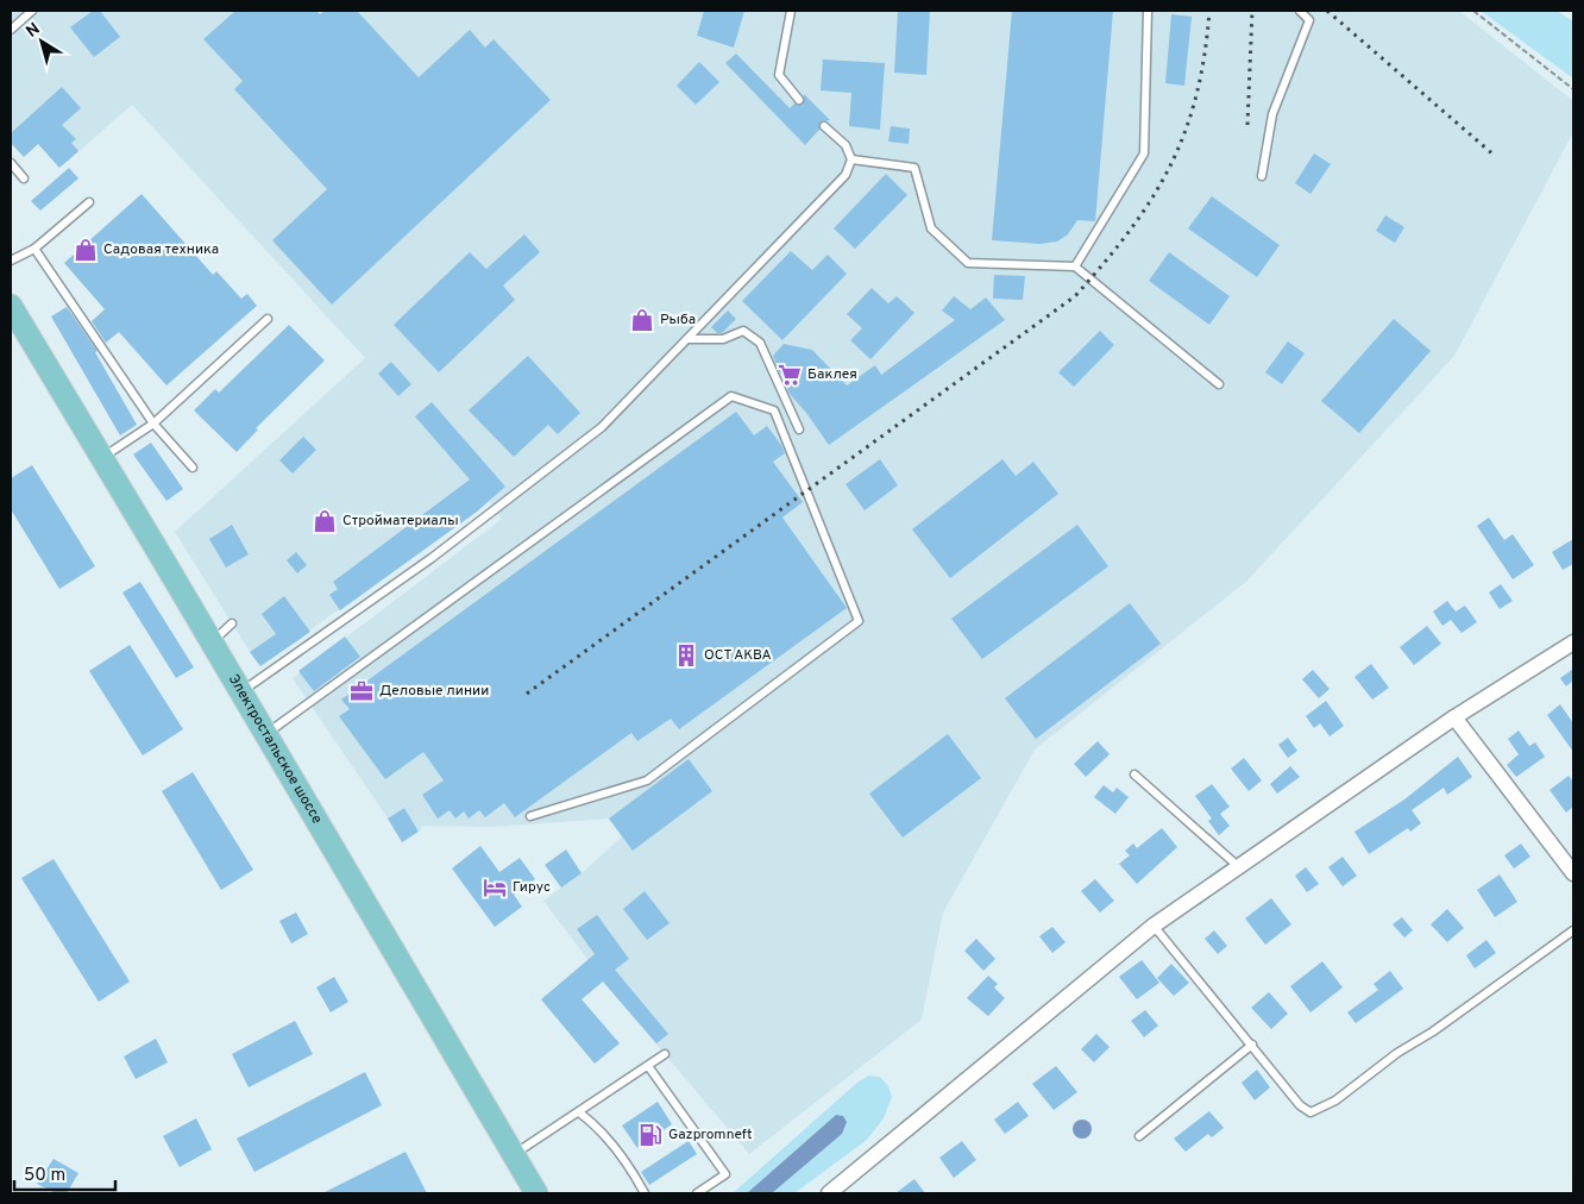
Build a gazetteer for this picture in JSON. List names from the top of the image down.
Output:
{
  "streets": {
    "main road": ["Электростальское шоссе"]
  },
  "places": {
    "shop": ["Садовая техника", "Рыба", "Стройматериалы"],
    "supermarket": ["Баклея"],
    "building": ["ОСТ АКВА"],
    "office": ["Деловые линии"],
    "hotel": ["Гирус"],
    "fuel station": ["Gazpromneft"]
  },
  "scale_bar": "50 m",
  "north": "top left"
}
